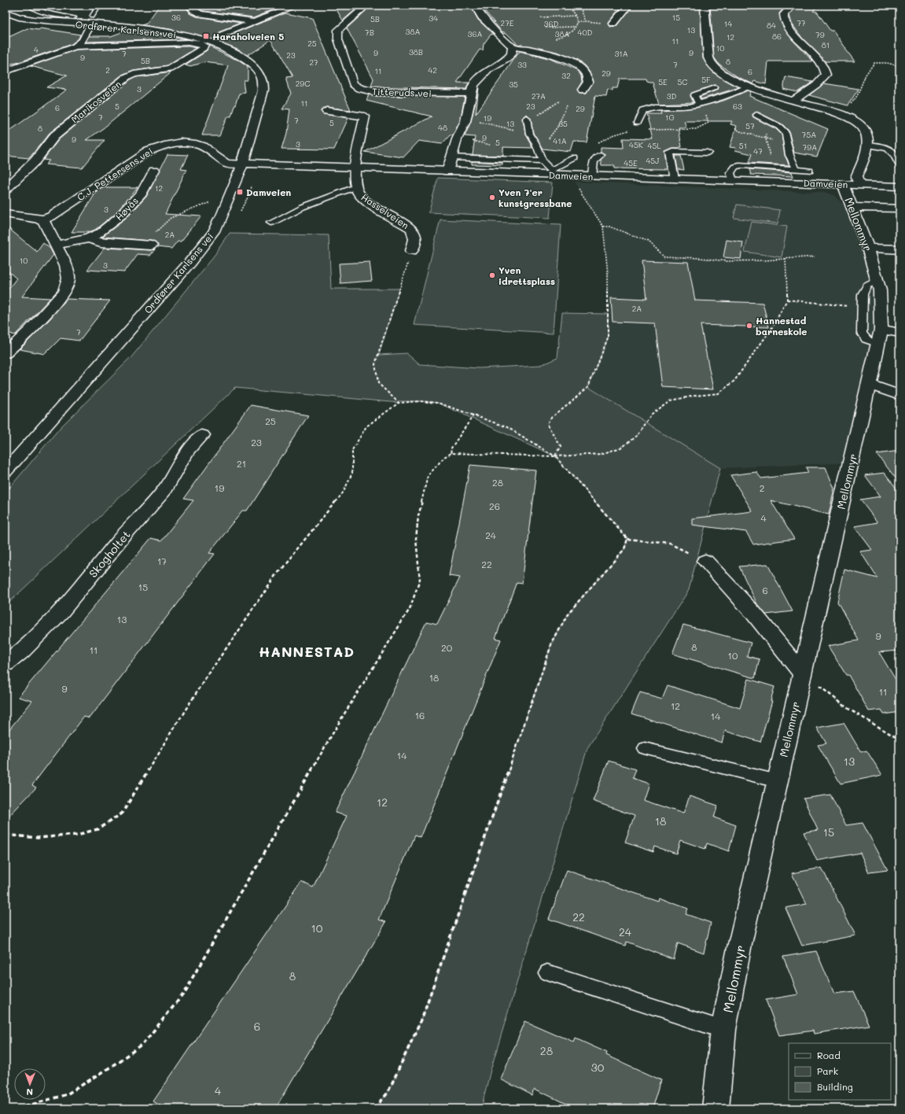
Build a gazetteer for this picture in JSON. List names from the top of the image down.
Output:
{
  "streets": {
    "street": [
      "Ordfører Karlsens vei",
      "Titteruds vei",
      "Marikosveien",
      "C.J. Pettersens vei",
      "Damveien",
      "Høyås",
      "Hasselveien",
      "Mellommyr",
      "Skogholtet"
    ]
  },
  "crossings": [
    ["Ordfører Karlsens vei", "C.J. Pettersens vei"],
    ["Ordfører Karlsens vei", "Damveien"],
    ["C.J. Pettersens vei", "Damveien"],
    ["Damveien", "Hasselveien"],
    ["Damveien", "Mellommyr"]
  ],
  "districts": ["HANNESTAD"],
  "places": {
    "transit": ["Haraholveien 5", "Damveien"],
    "other": ["Yven 7'er kunstgressbane", "Yven idrettsplass", "Hannestad barneskole"]
  },
  "house_numbers": [
    "36",
    "15",
    "34",
    "5B",
    "27E",
    "77",
    "36D",
    "14",
    "84",
    "13",
    "38A",
    "7B",
    "40D",
    "36A",
    "38A",
    "79",
    "86",
    "12",
    "11",
    "25",
    "81",
    "10",
    "4",
    "38B",
    "9",
    "9",
    "7",
    "31A",
    "23",
    "9",
    "5B",
    "8",
    "27",
    "33",
    "7",
    "2",
    "42",
    "11",
    "6",
    "29",
    "32",
    "5F",
    "5E",
    "5C",
    "29C",
    "35",
    "3",
    "27A",
    "3D",
    "11",
    "5",
    "23",
    "63",
    "6",
    "29",
    "7",
    "1G",
    "19",
    "7",
    "5",
    "13",
    "35",
    "57",
    "48",
    "8",
    "75A",
    "9",
    "9",
    "41A",
    "5",
    "3",
    "45K",
    "45L",
    "51",
    "79A",
    "47",
    "45J",
    "45E",
    "12",
    "3",
    "2A",
    "10",
    "3",
    "2A",
    "7",
    "25",
    "23",
    "21",
    "28",
    "19",
    "2",
    "26",
    "4",
    "24",
    "17",
    "22",
    "15",
    "6",
    "13",
    "9",
    "8",
    "20",
    "11",
    "10",
    "18",
    "9",
    "11",
    "12",
    "16",
    "14",
    "14",
    "13",
    "12",
    "18",
    "15",
    "22",
    "10",
    "24",
    "8",
    "6",
    "28",
    "30",
    "4"
  ],
  "legend": ["Road", "Park", "Building"],
  "north": "bottom"
}
